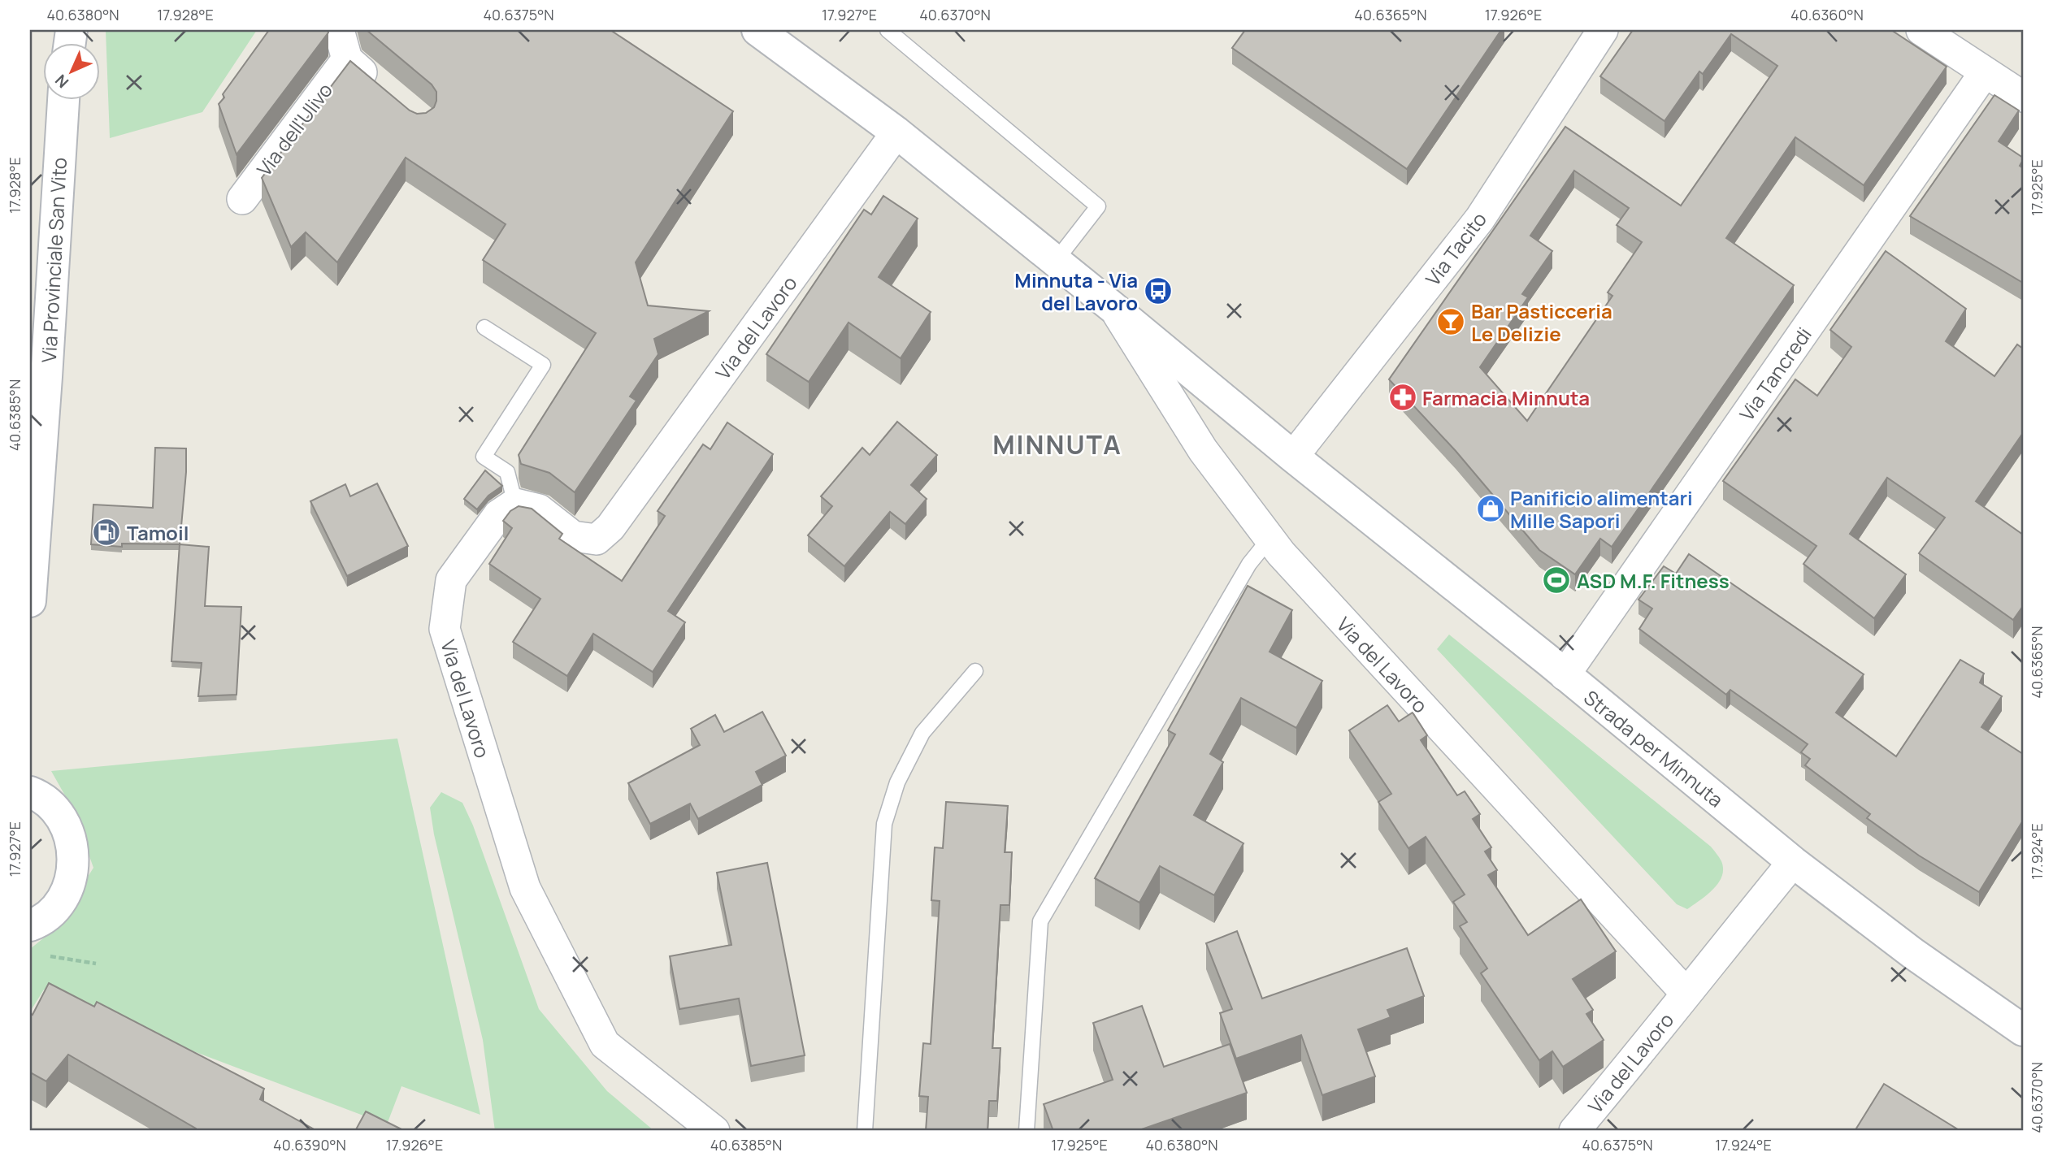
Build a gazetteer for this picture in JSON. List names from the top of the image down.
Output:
{
  "streets": {
    "street": [
      "Via dell'Ulivo",
      "Via Tacito",
      "Via Provinciale San Vito",
      "Via del Lavoro",
      "Via Tancredi",
      "Strada per Minnuta"
    ]
  },
  "crossings": [
    ["Via Tacito", "Via del Lavoro"],
    ["Via Tacito", "Strada per Minnuta"],
    ["Via del Lavoro", "Strada per Minnuta"],
    ["Via Tancredi", "Strada per Minnuta"]
  ],
  "districts": ["MINNUTA"],
  "places": {
    "bus stop": ["Minnuta - Via del Lavoro"],
    "bar": ["Bar Pasticceria Le Delizie"],
    "pharmacy": ["Farmacia Minnuta"],
    "shop": ["Panificio alimentari Mille Sapori"],
    "fuel station": ["Tamoil"],
    "sports": ["ASD M.F. Fitness"]
  },
  "north": "bottom left",
  "coordinates": [
    "40.6380°N",
    "17.928°E",
    "40.6375°N",
    "17.927°E",
    "40.6370°N",
    "40.6365°N",
    "17.926°E",
    "40.6360°N",
    "17.925°E",
    "40.6385°N",
    "17.924°E",
    "40.6390°N"
  ]
}
